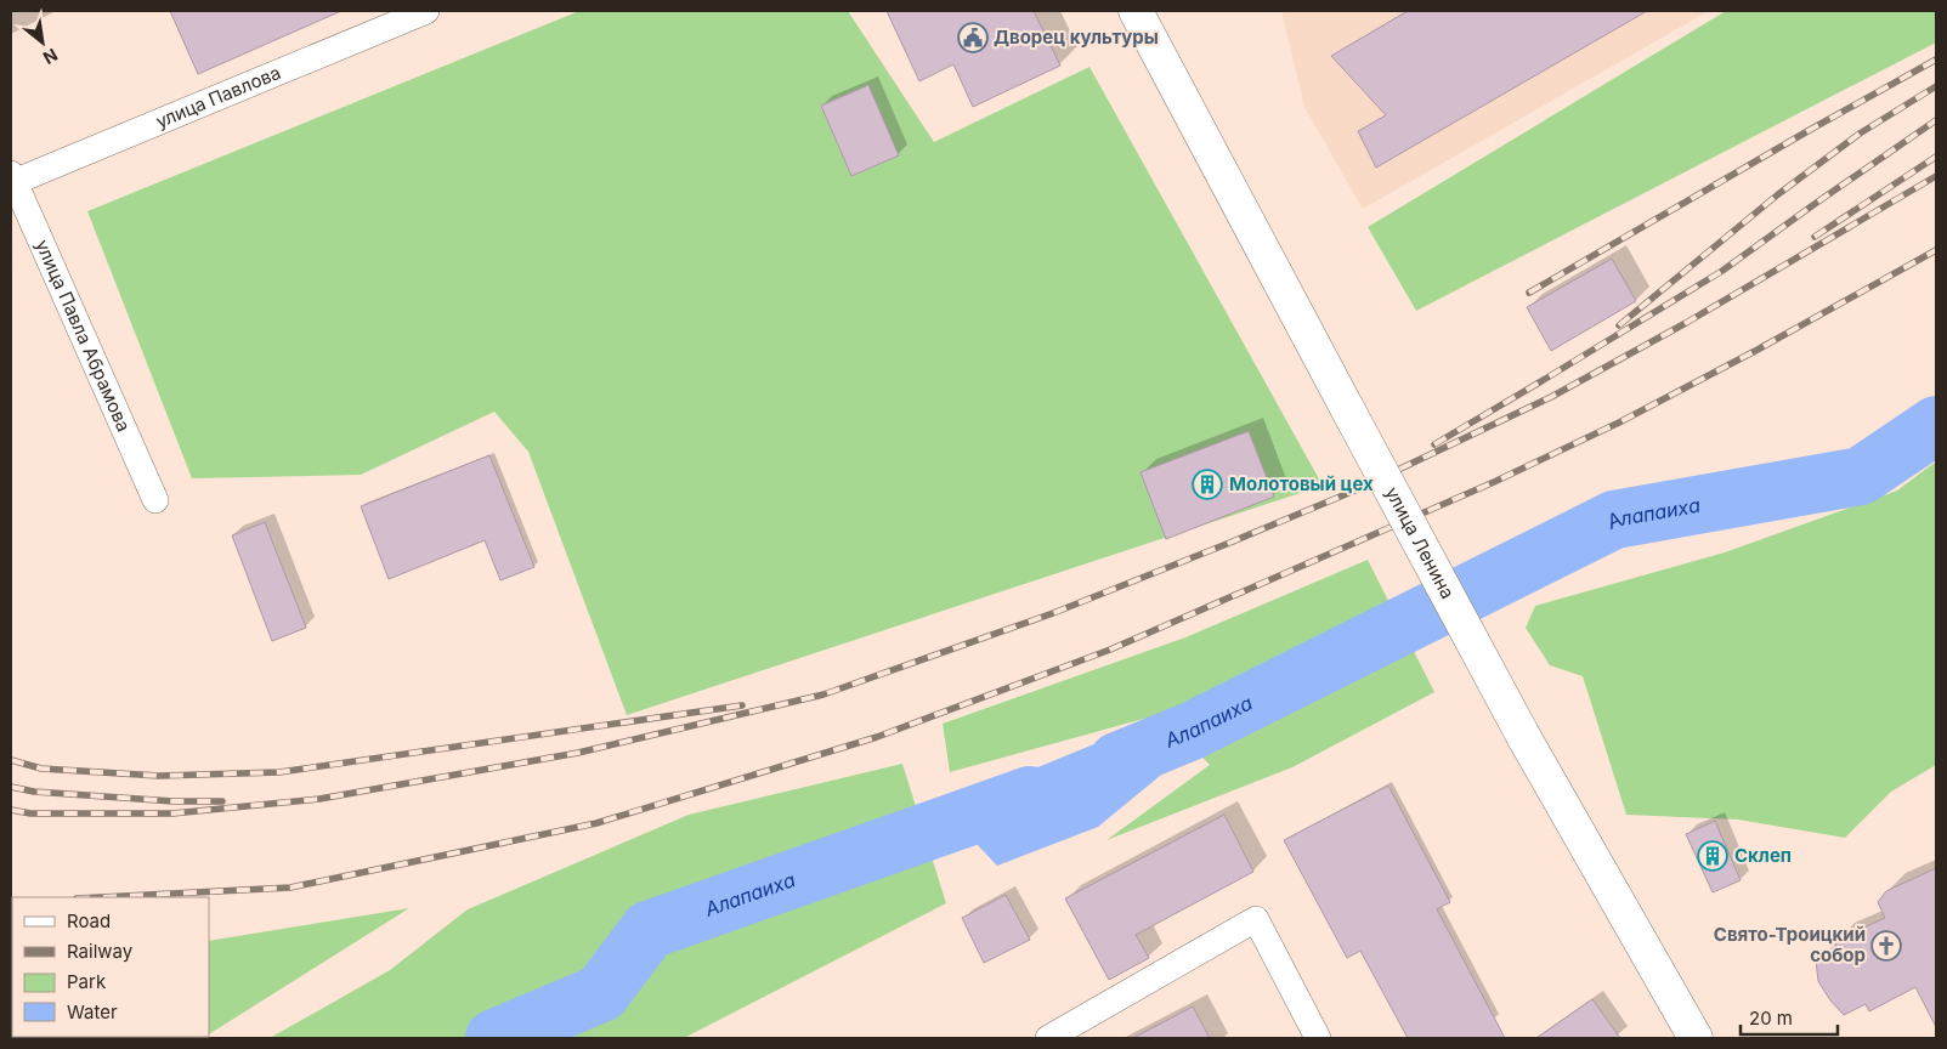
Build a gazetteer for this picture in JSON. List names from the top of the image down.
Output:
{
  "streets": {
    "main road": ["улица Ленина"],
    "street": ["улица Павлова", "улица Павла Абрамова"]
  },
  "crossings": [
    ["улица Павлова", "улица Павла Абрамова"]
  ],
  "water": ["Алапаиха"],
  "places": {
    "public building": ["Дворец культуры"],
    "building": ["Молотовый цех", "Склеп"],
    "church": ["Свято-Троицкий собор"]
  },
  "legend": [
    "Road",
    "Railway",
    "Park",
    "Water"
  ],
  "scale_bar": "20 m",
  "north": "bottom right"
}
